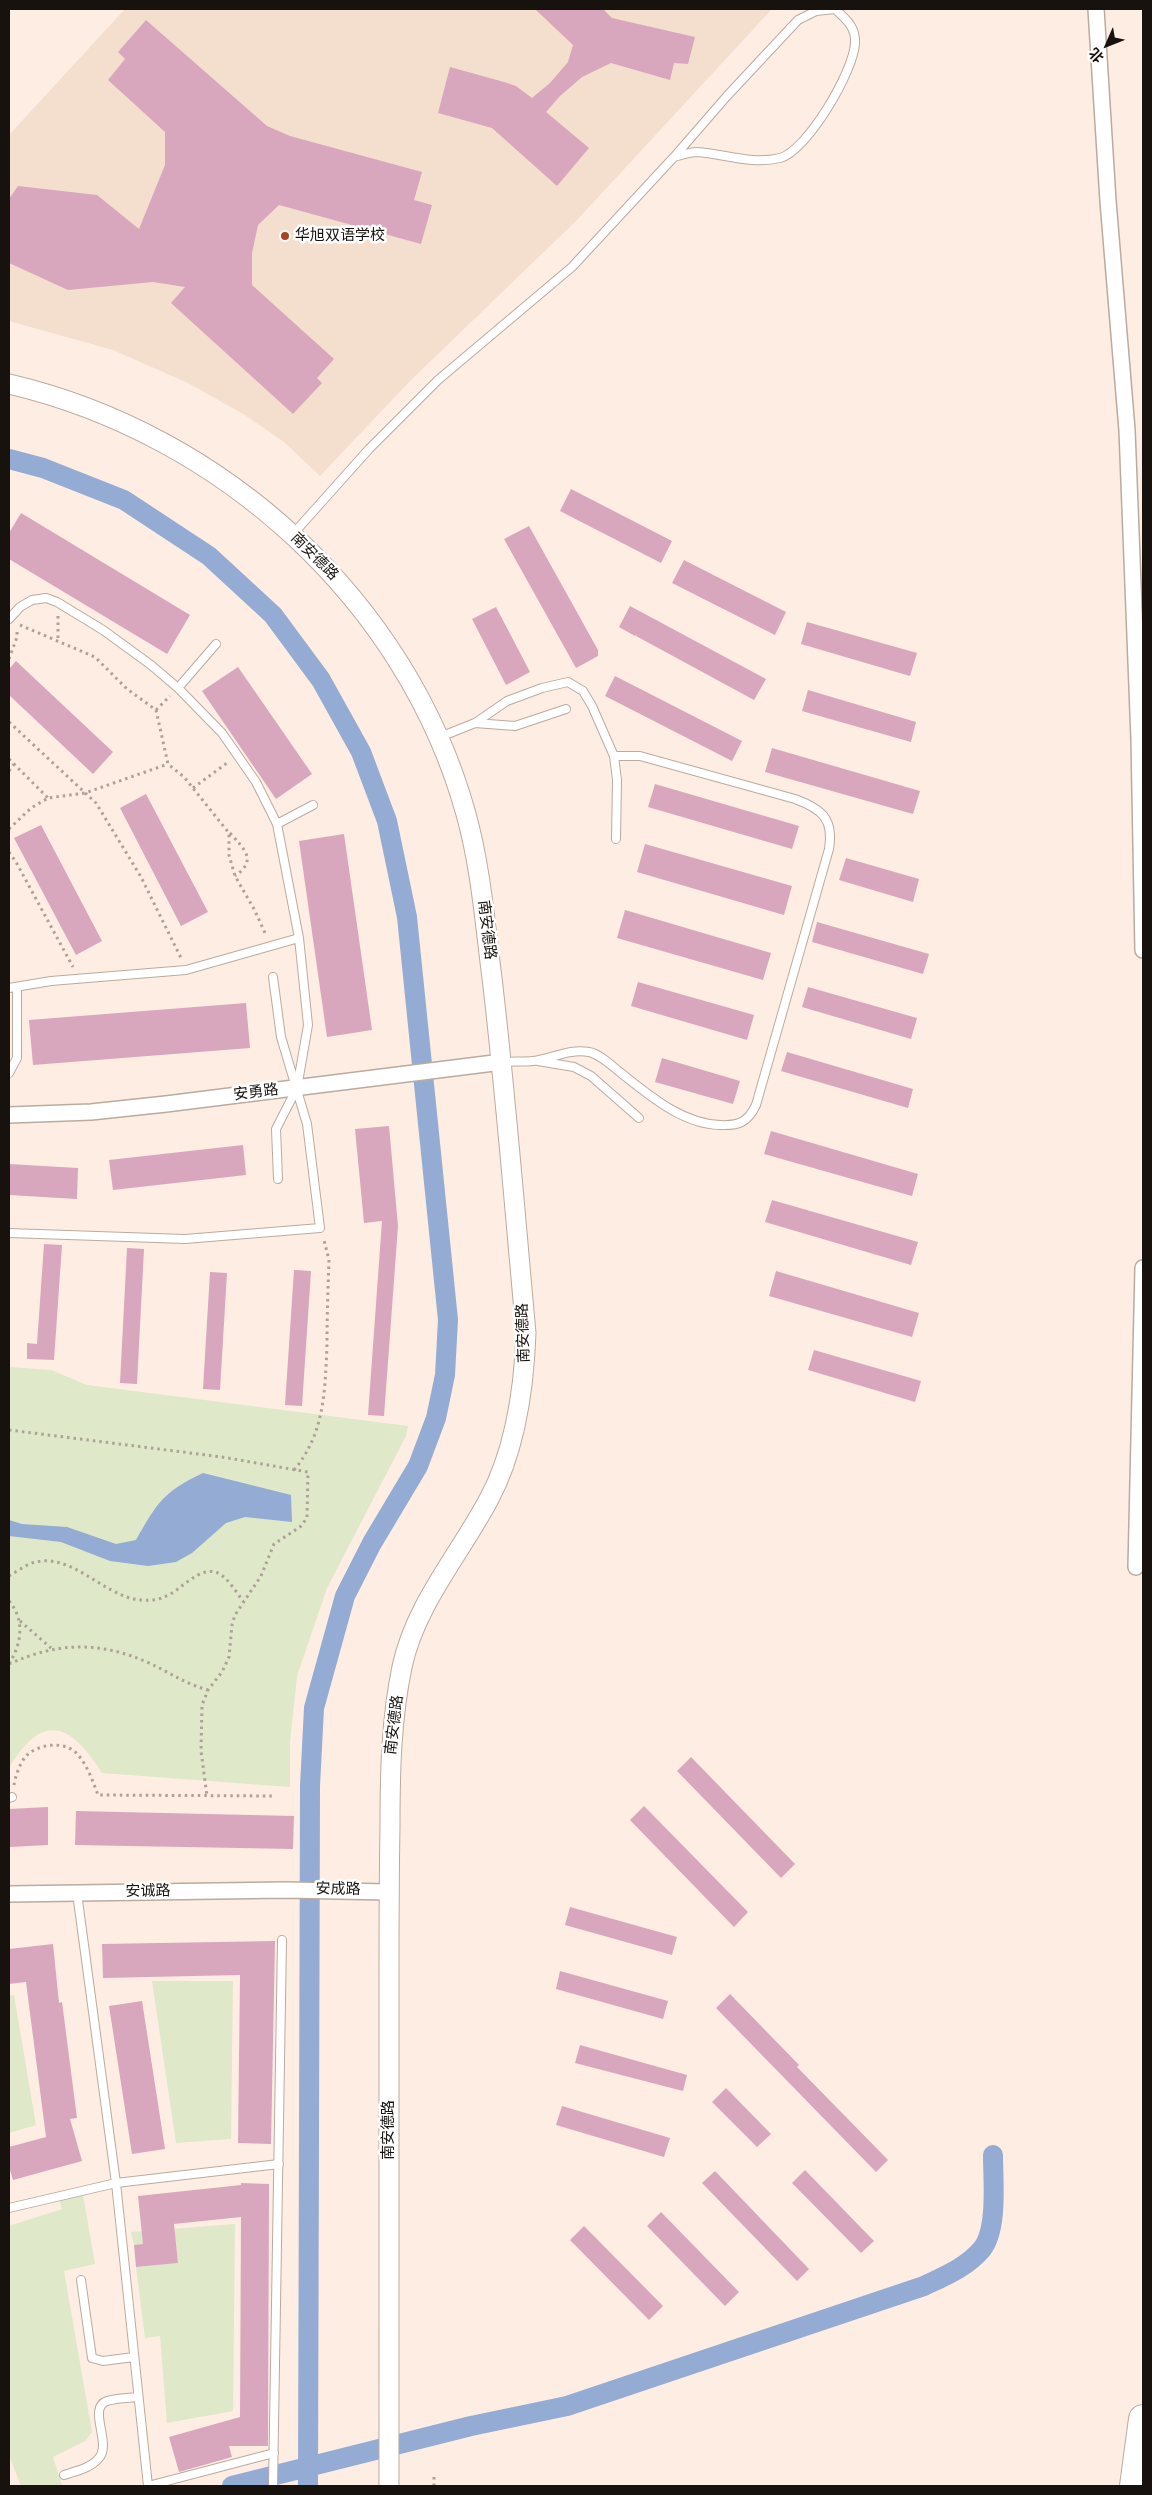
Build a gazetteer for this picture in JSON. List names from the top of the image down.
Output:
{
  "streets": {
    "street": [
      "南安德路",
      "安勇路",
      "安成路",
      "安诚路"
    ]
  },
  "crossings": [
    ["南安德路", "安勇路"],
    ["南安德路", "安成路"],
    ["安成路", "安诚路"]
  ],
  "places": ["华旭双语学校"],
  "north": "bottom left"
}
